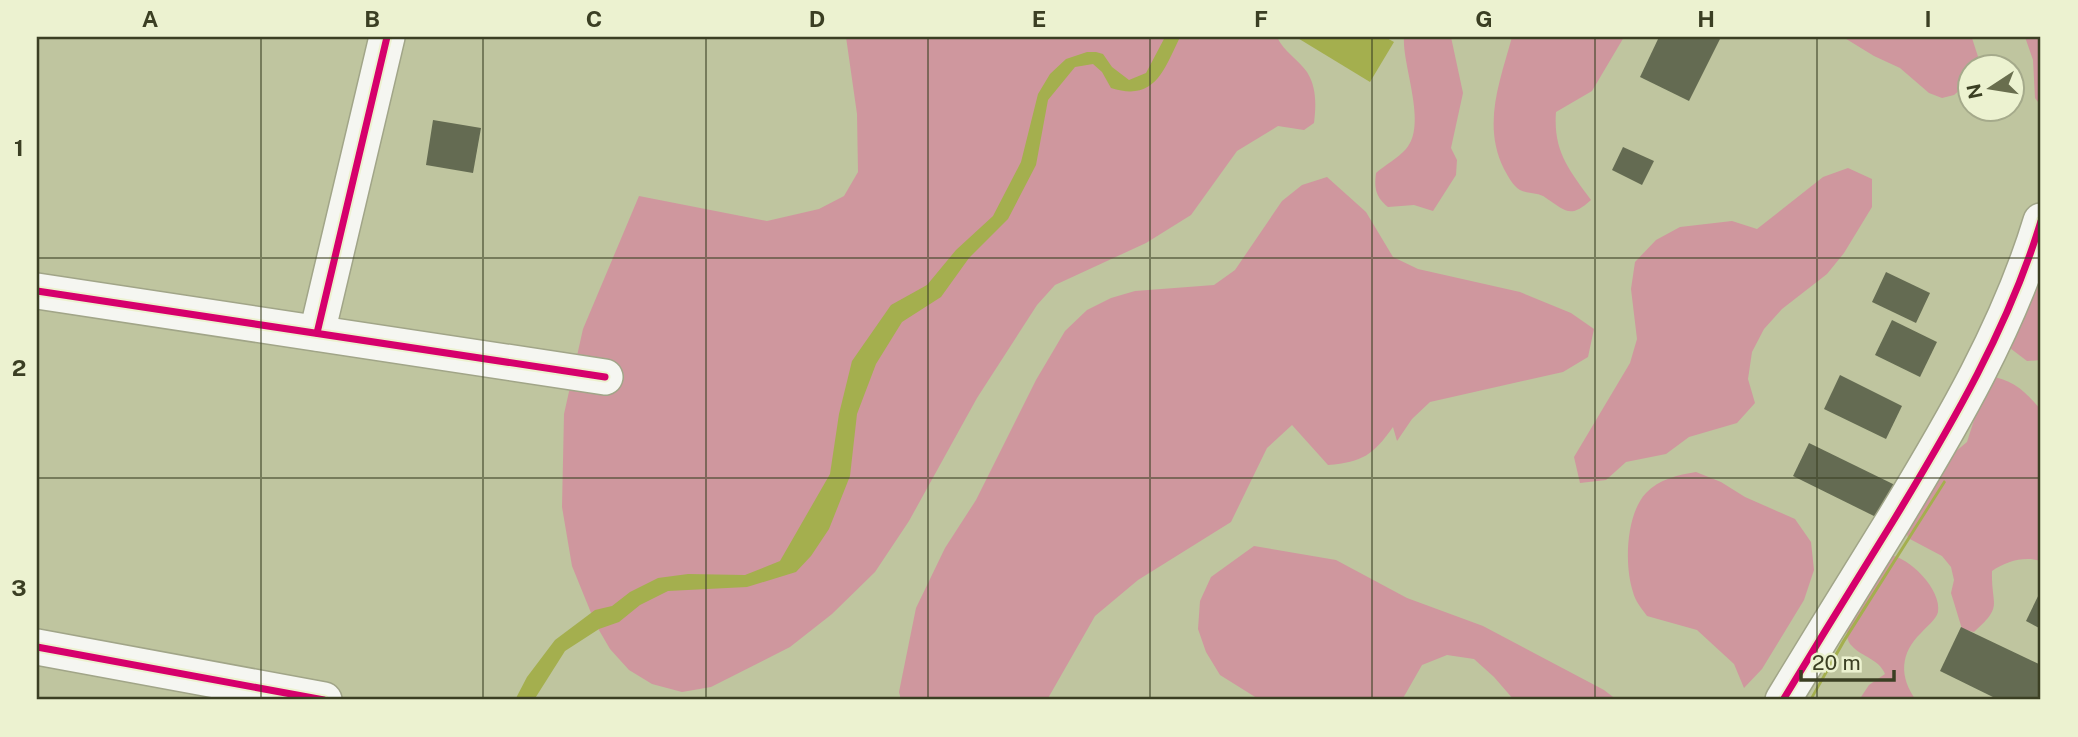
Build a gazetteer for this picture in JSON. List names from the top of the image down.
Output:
{
  "scale_bar": "20 m",
  "north": "left",
  "grid": {
    "columns": [
      "A",
      "B",
      "C",
      "D",
      "E",
      "F",
      "G",
      "H",
      "I"
    ],
    "rows": ["1", "2", "3"]
  }
}
